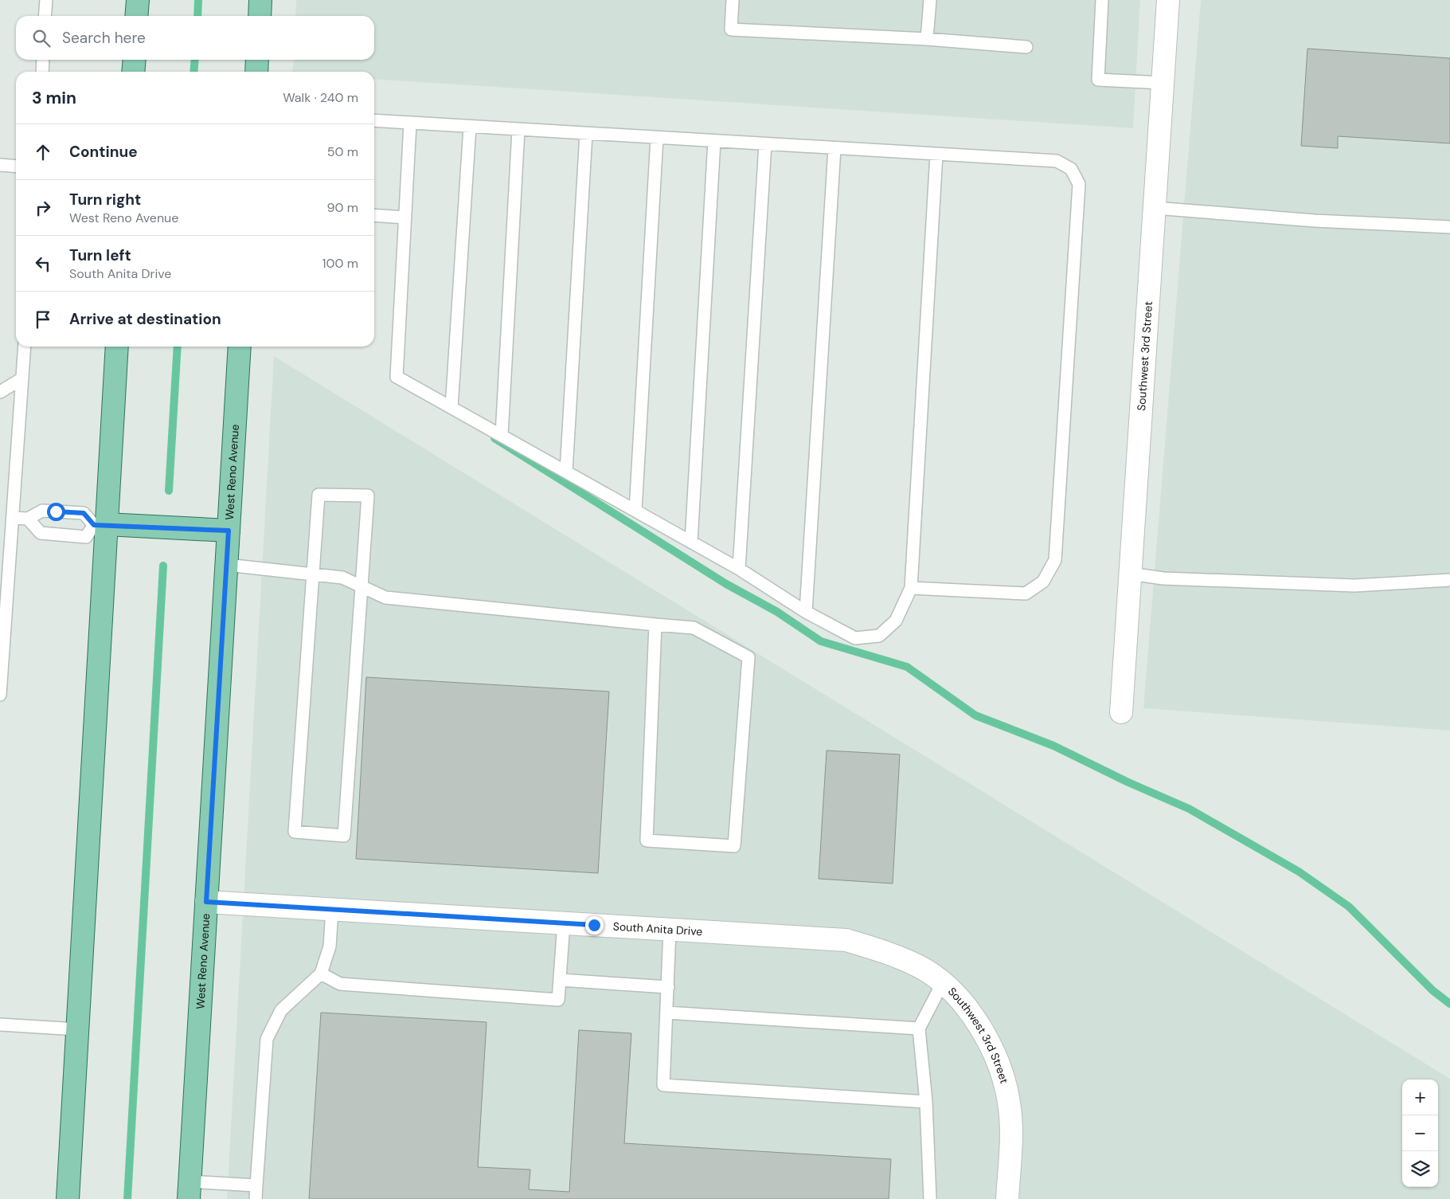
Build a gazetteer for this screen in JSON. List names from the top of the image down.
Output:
{
  "streets": {
    "main road": ["West Reno Avenue"],
    "street": ["Southwest 3rd Street", "South Anita Drive"]
  },
  "crossings": [
    ["Southwest 3rd Street", "South Anita Drive"],
    ["West Reno Avenue", "South Anita Drive"]
  ],
  "page": {
    "search": "Search here",
    "heading": ["3 min", "Walk · 240 m"],
    "list": [
      ["Continue", "50 m"],
      ["Turn right", "West Reno Avenue", "90 m"],
      ["Turn left", "South Anita Drive", "100 m"],
      "Arrive at destination"
    ],
    "map_buttons": ["+", "−"]
  }
}
